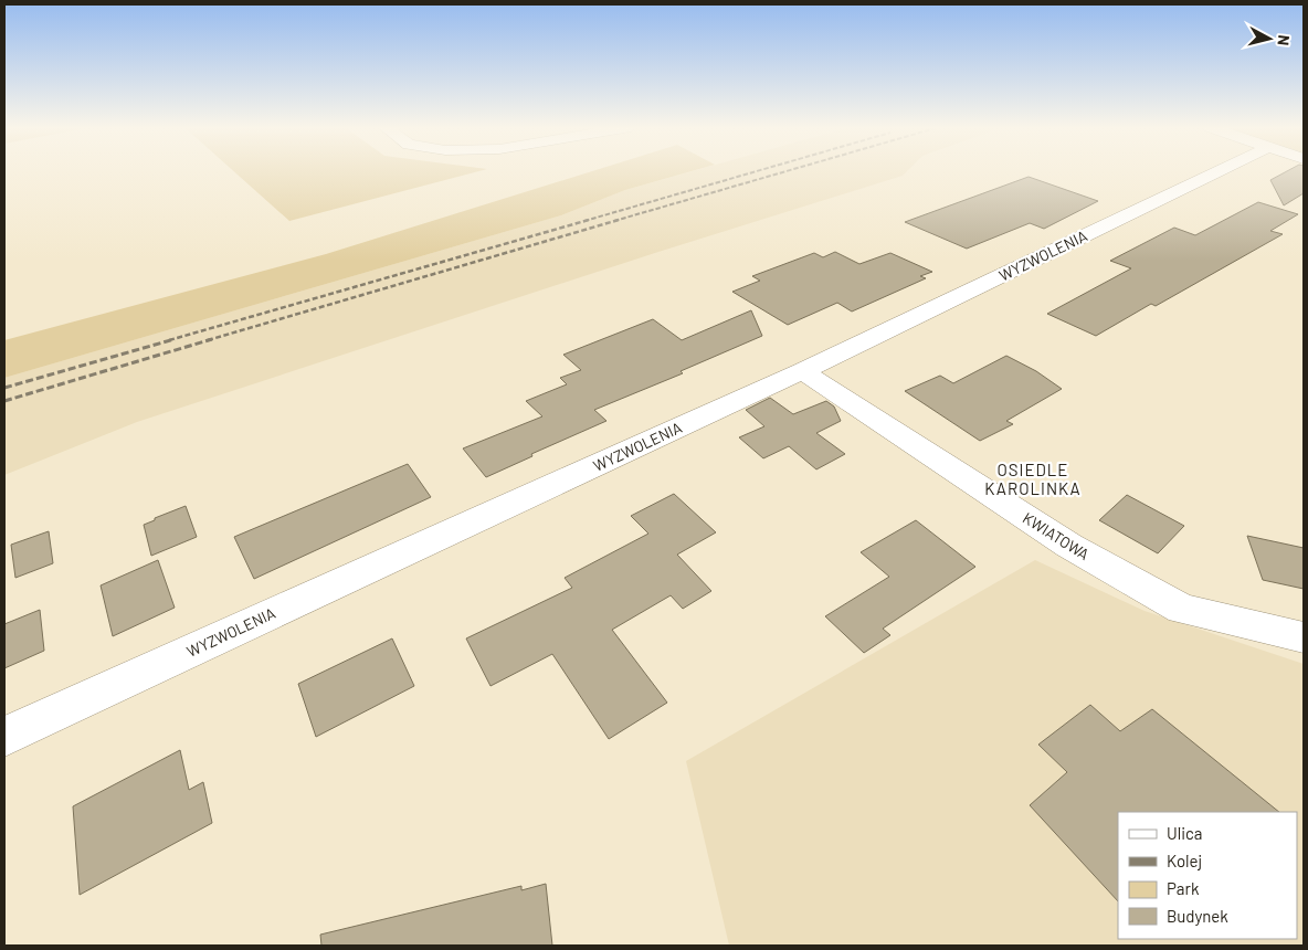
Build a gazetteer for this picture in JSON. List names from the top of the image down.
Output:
{
  "streets": {
    "street": ["WYZWOLENIA", "KWIATOWA"]
  },
  "crossings": [
    ["WYZWOLENIA", "KWIATOWA"]
  ],
  "districts": ["OSIEDLE KAROLINKA"],
  "legend": [
    "Ulica",
    "Kolej",
    "Park",
    "Budynek"
  ],
  "north": "right"
}
